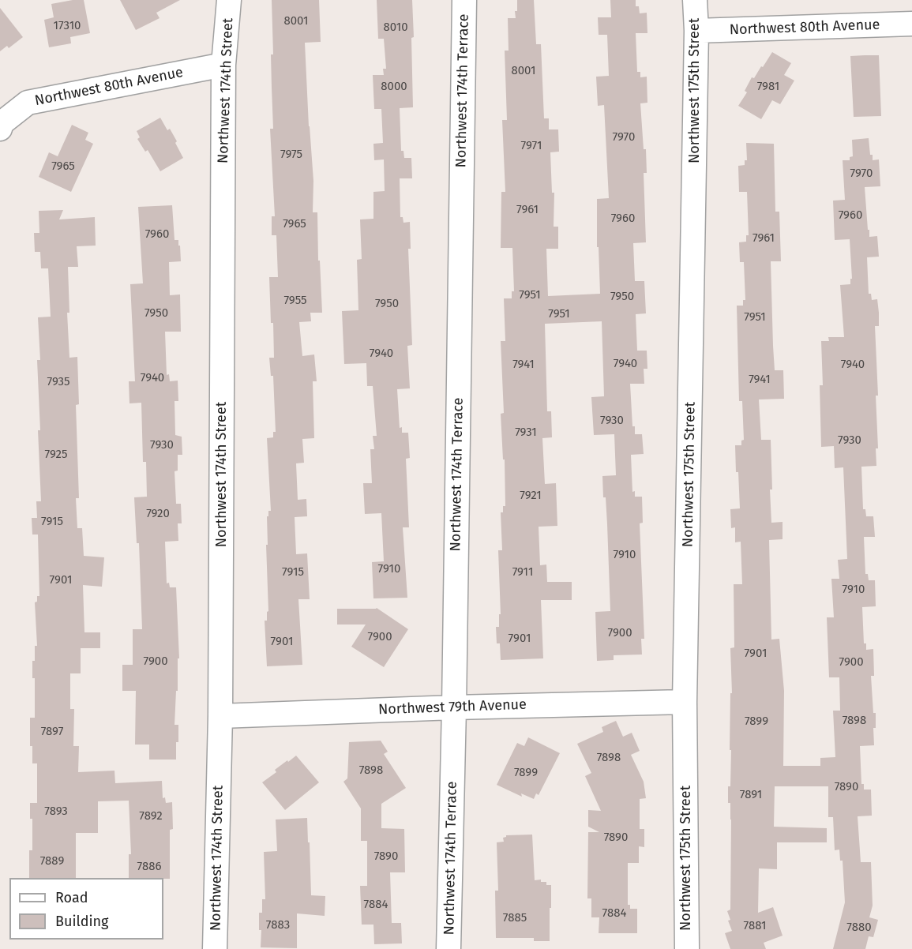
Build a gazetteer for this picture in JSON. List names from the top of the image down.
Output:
{
  "streets": {
    "street": [
      "Northwest 80th Avenue",
      "Northwest 174th Street",
      "Northwest 174th Terrace",
      "Northwest 175th Street",
      "Northwest 79th Avenue"
    ]
  },
  "crossings": [
    ["Northwest 80th Avenue", "Northwest 174th Street"],
    ["Northwest 80th Avenue", "Northwest 175th Street"],
    ["Northwest 174th Street", "Northwest 79th Avenue"],
    ["Northwest 174th Terrace", "Northwest 79th Avenue"],
    ["Northwest 175th Street", "Northwest 79th Avenue"]
  ],
  "house_numbers": [
    "8001",
    "17310",
    "8010",
    "8001",
    "8000",
    "7981",
    "7970",
    "7971",
    "7975",
    "7965",
    "7970",
    "7961",
    "7960",
    "7960",
    "7965",
    "7960",
    "7961",
    "7951",
    "7950",
    "7955",
    "7950",
    "7950",
    "7951",
    "7951",
    "7940",
    "7940",
    "7941",
    "7940",
    "7940",
    "7941",
    "7935",
    "7930",
    "7931",
    "7930",
    "7930",
    "7925",
    "7921",
    "7920",
    "7915",
    "7910",
    "7910",
    "7915",
    "7911",
    "7901",
    "7910",
    "7900",
    "7900",
    "7901",
    "7901",
    "7901",
    "7900",
    "7900",
    "7898",
    "7899",
    "7897",
    "7898",
    "7898",
    "7899",
    "7890",
    "7891",
    "7893",
    "7892",
    "7890",
    "7890",
    "7889",
    "7886",
    "7884",
    "7884",
    "7885",
    "7883",
    "7881",
    "7880"
  ],
  "legend": ["Road", "Building"]
}
